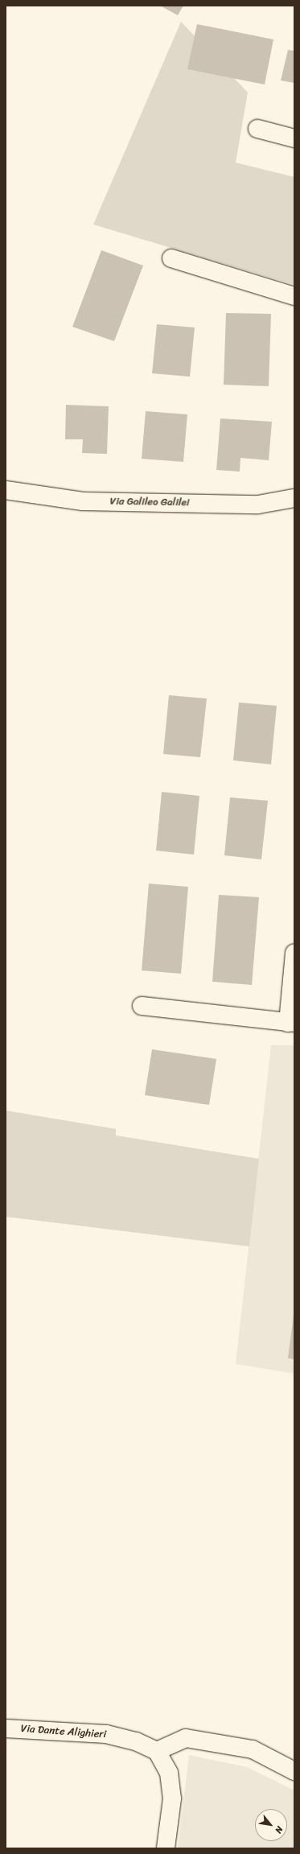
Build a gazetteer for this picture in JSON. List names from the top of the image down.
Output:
{
  "streets": {
    "street": ["Via Galileo Galilei", "Via Dante Alighieri"]
  },
  "north": "bottom right"
}
